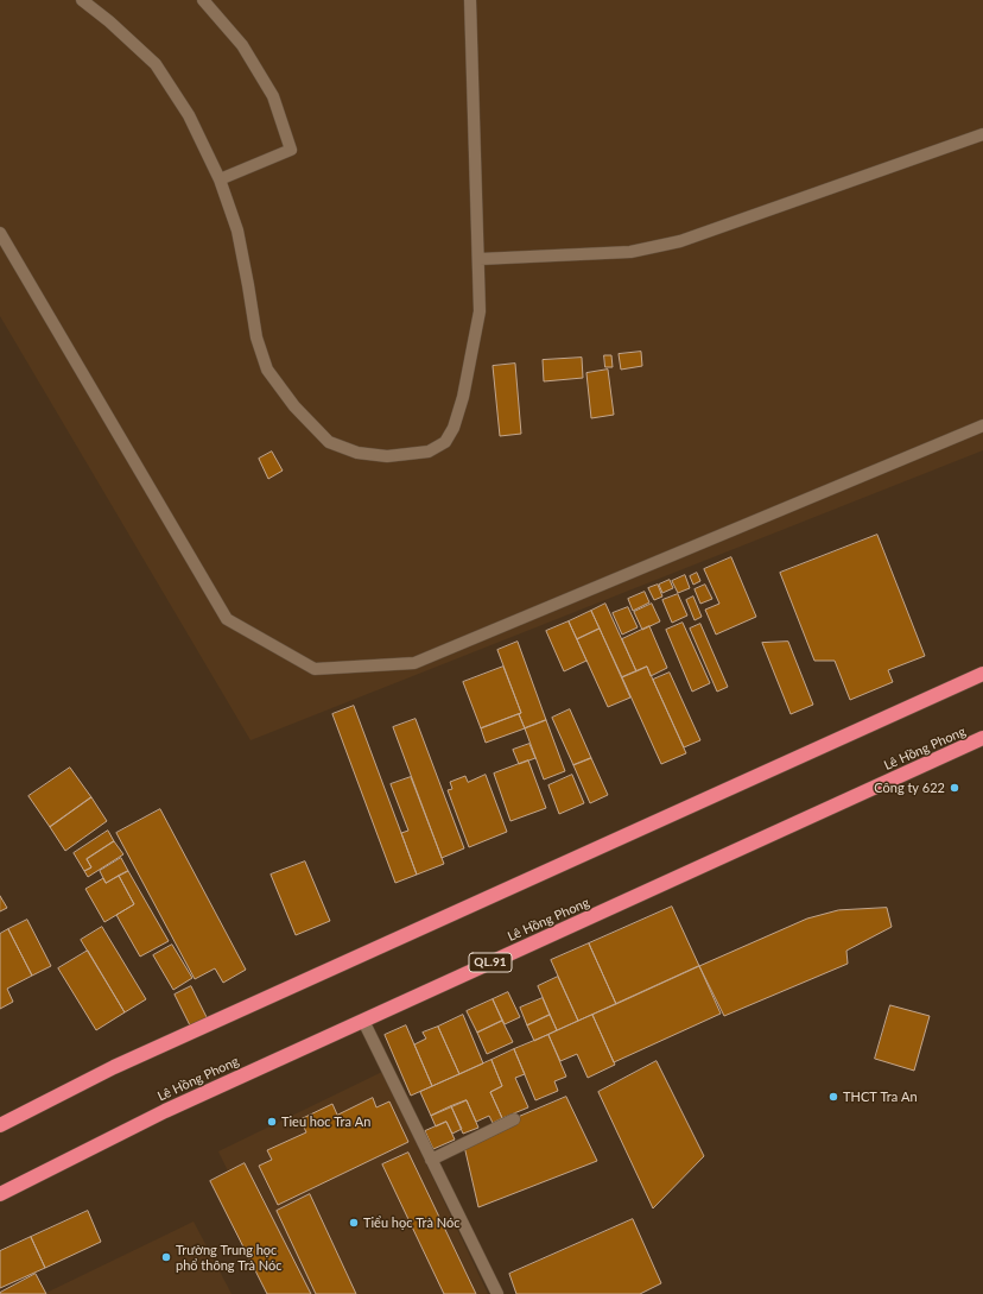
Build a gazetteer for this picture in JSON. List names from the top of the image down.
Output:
{
  "streets": {
    "highway": ["Lê Hồng Phong", "QL.91"]
  },
  "places": [
    "Công ty 622",
    "THCT Tra An",
    "Tieu hoc Tra An",
    "Tiểu học Trà Nóc",
    "Trường Trung học phổ thông Trà Nóc"
  ]
}
